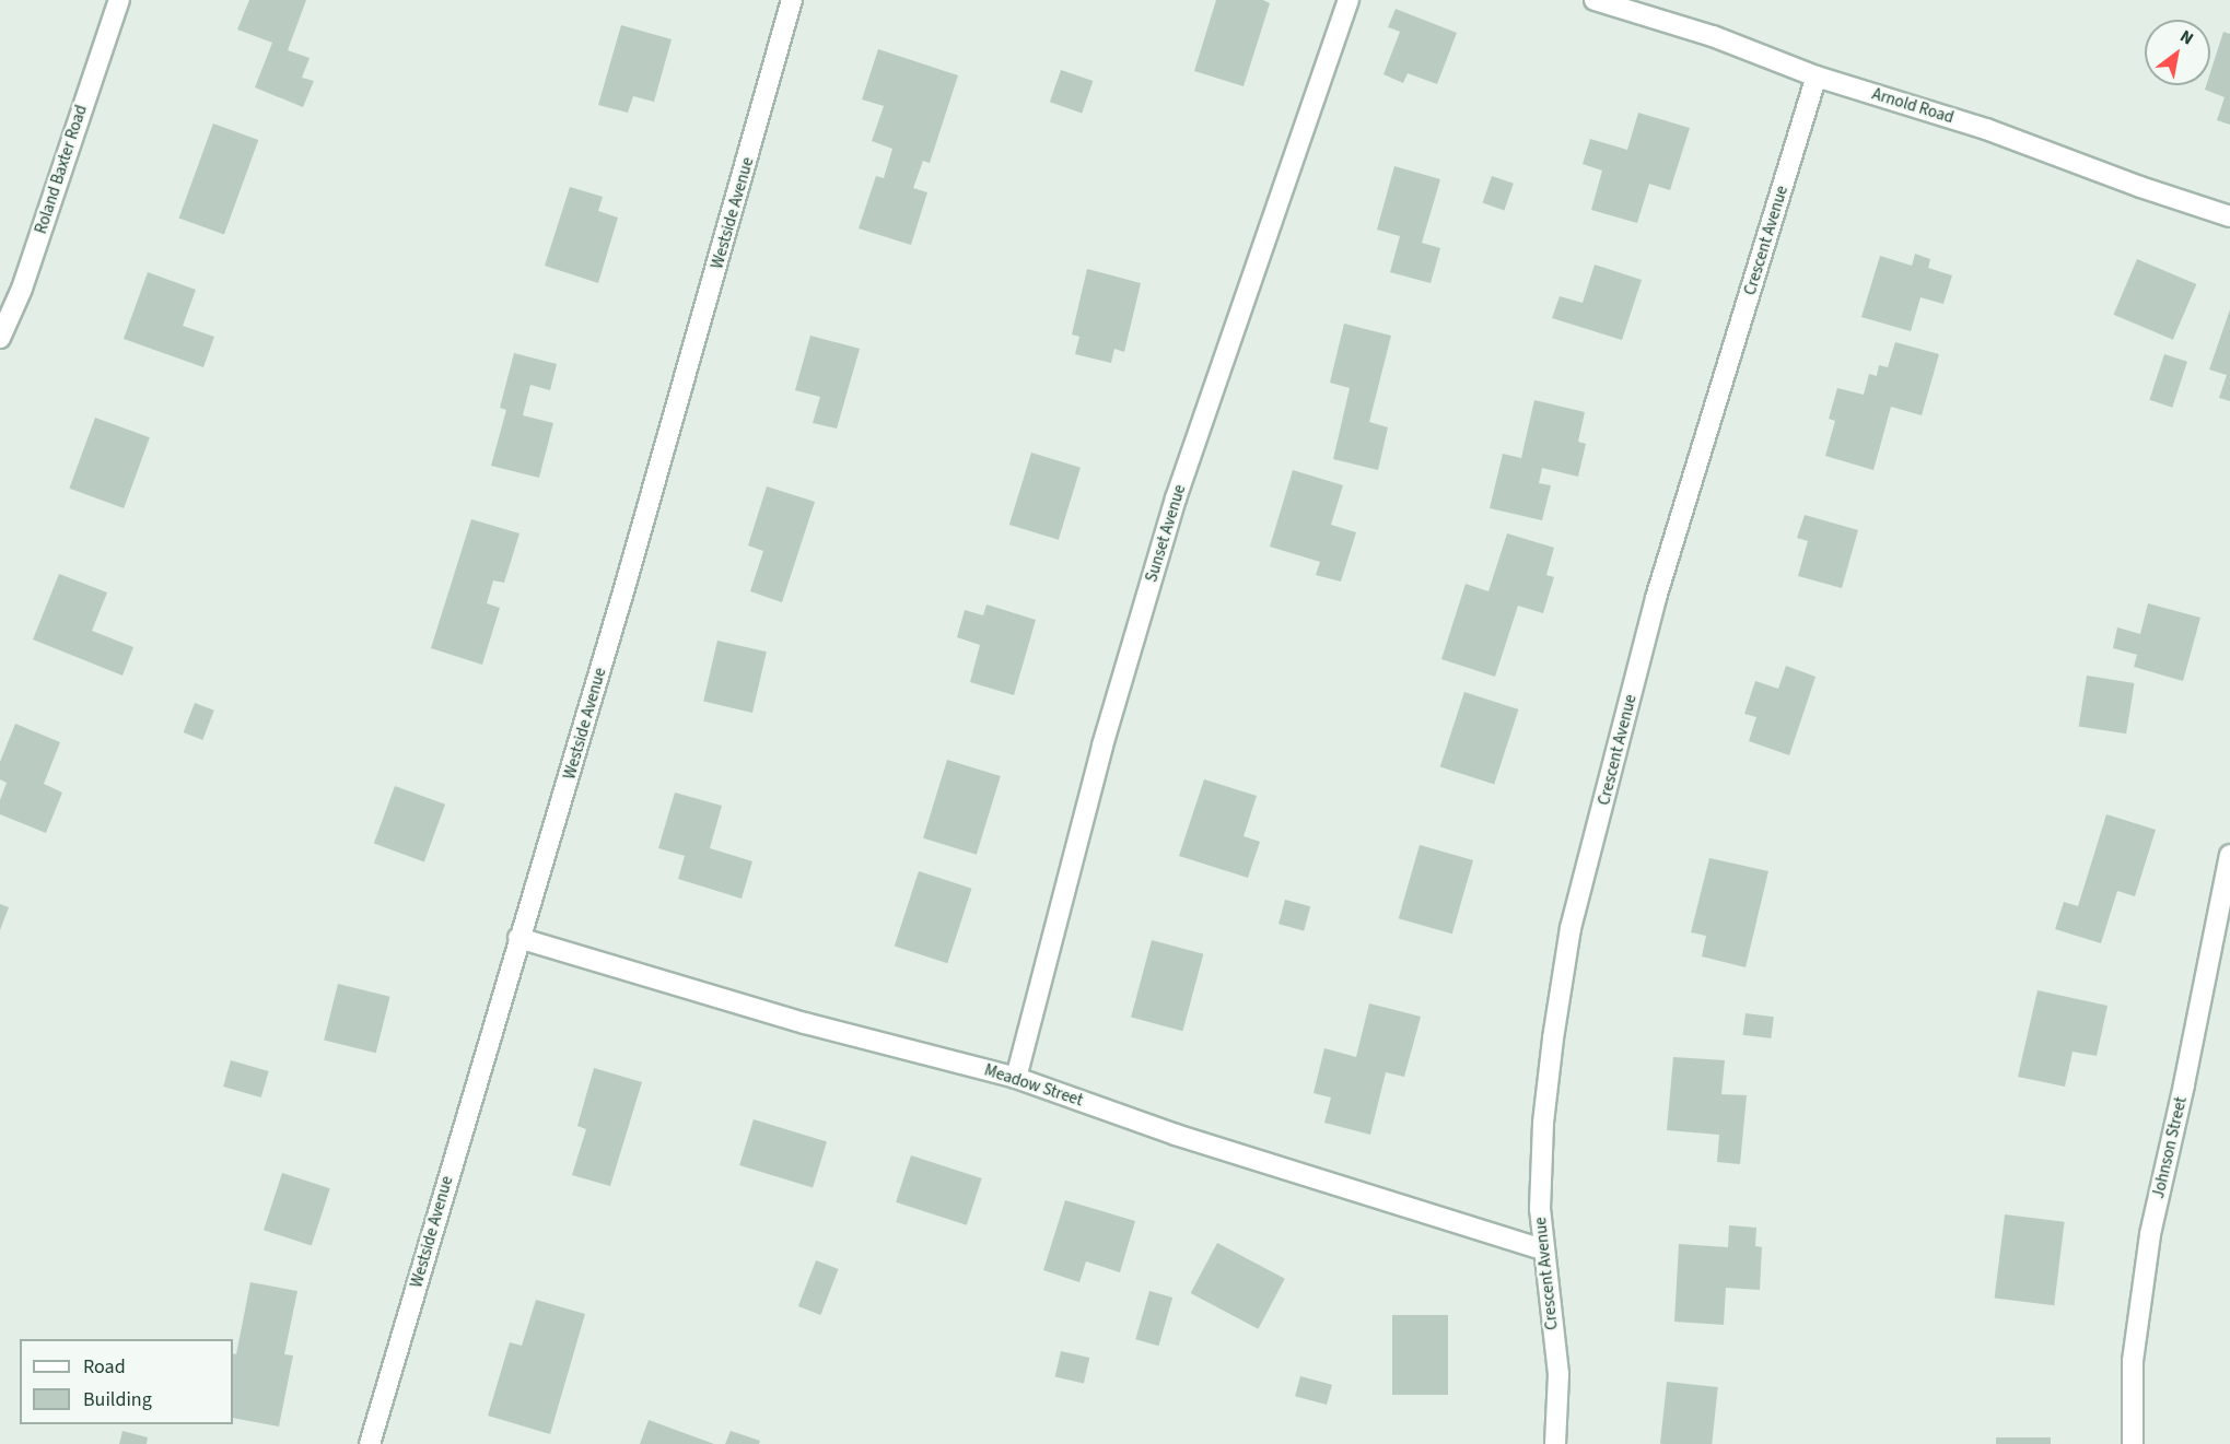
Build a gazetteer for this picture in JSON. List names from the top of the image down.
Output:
{
  "streets": {
    "street": [
      "Arnold Road",
      "Roland Baxter Road",
      "Westside Avenue",
      "Crescent Avenue",
      "Sunset Avenue",
      "Meadow Street",
      "Johnson Street"
    ]
  },
  "crossings": [
    ["Arnold Road", "Crescent Avenue"],
    ["Westside Avenue", "Meadow Street"],
    ["Crescent Avenue", "Meadow Street"],
    ["Sunset Avenue", "Meadow Street"]
  ],
  "legend": ["Road", "Building"],
  "north": "top right"
}
